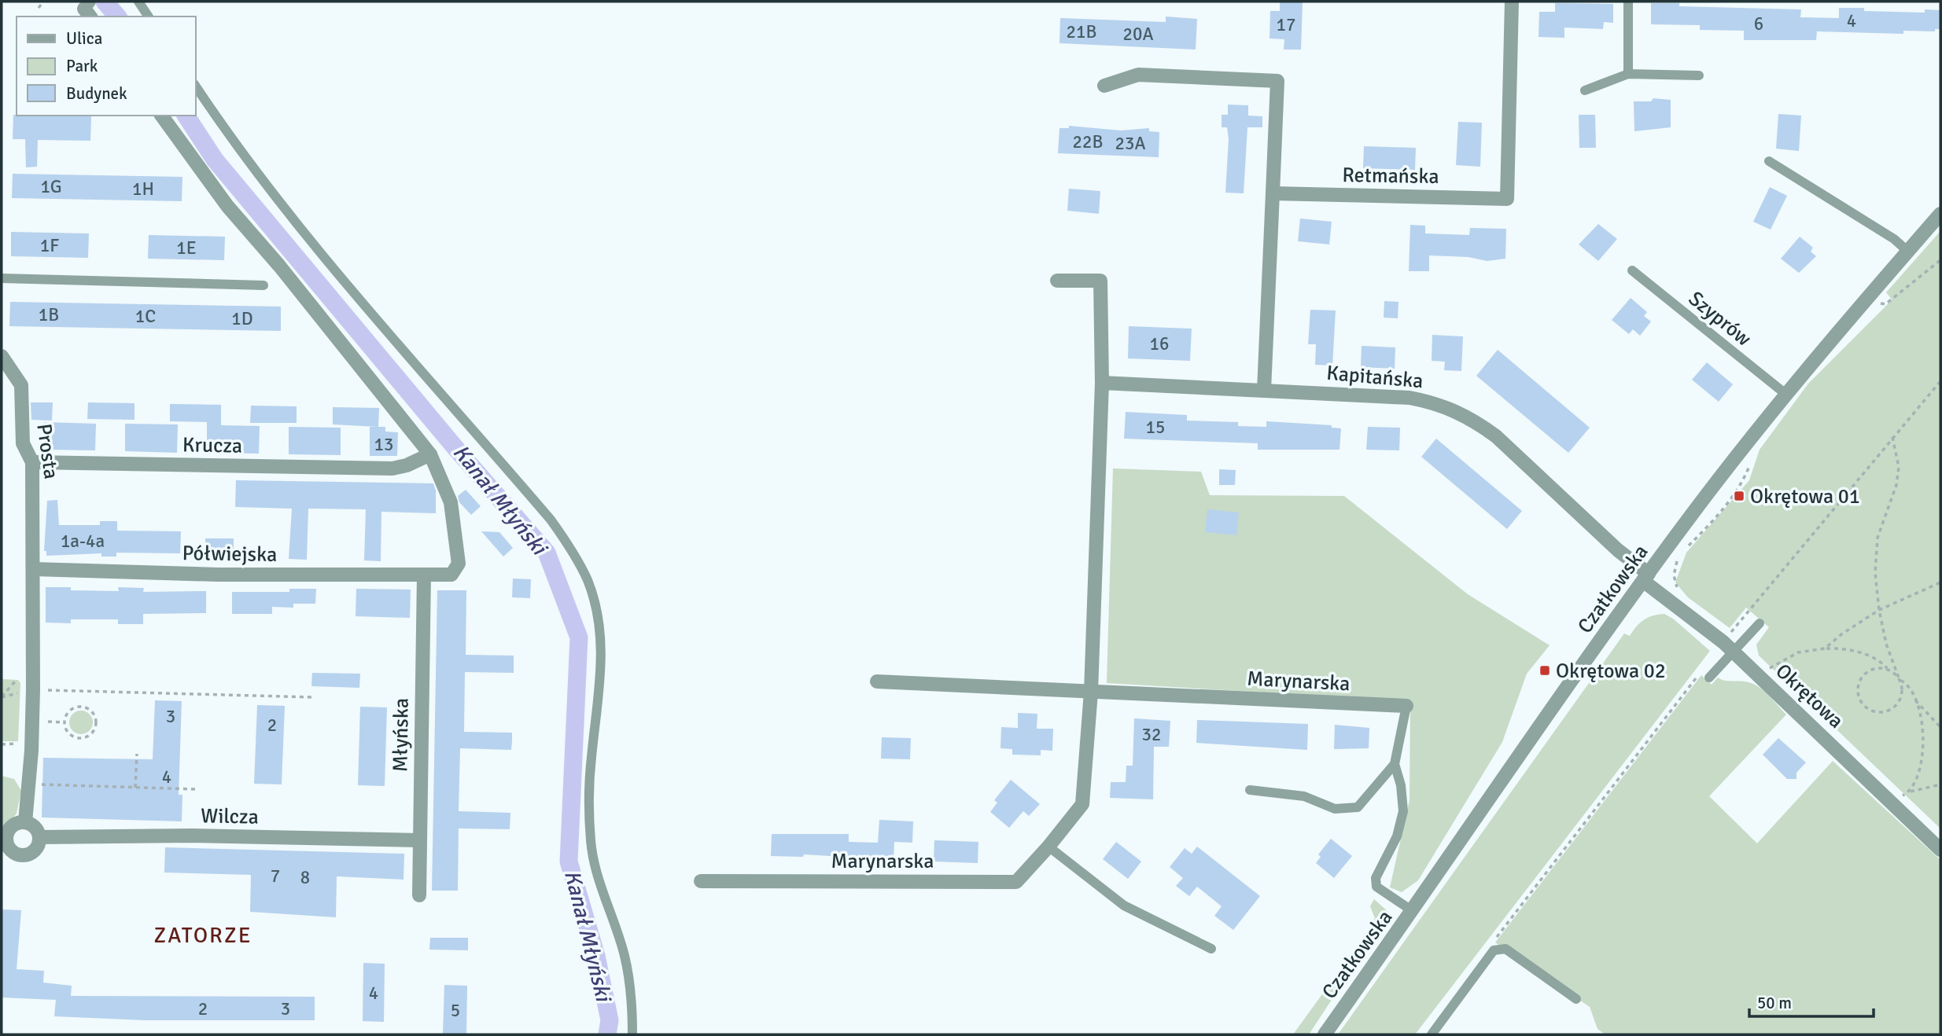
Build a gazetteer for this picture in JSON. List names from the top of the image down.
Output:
{
  "streets": {
    "street": [
      "Retmańska",
      "Kapitańska",
      "Krucza",
      "Prosta",
      "Półwiejska",
      "Czatkowska",
      "Marynarska",
      "Okrętowa",
      "Młyńska",
      "Wilcza"
    ],
    "lane": ["Szyprów"]
  },
  "crossings": [
    ["Szyprów", "Czatkowska"],
    ["Kapitańska", "Czatkowska"],
    ["Kapitańska", "Okrętowa"],
    ["Krucza", "Prosta"],
    ["Krucza", "Półwiejska"],
    ["Prosta", "Półwiejska"],
    ["Prosta", "Wilcza"],
    ["Półwiejska", "Młyńska"],
    ["Czatkowska", "Okrętowa"],
    ["Młyńska", "Wilcza"]
  ],
  "districts": ["ZATORZE"],
  "water": ["Kanał Młyński"],
  "places": {
    "transit": ["Okrętowa 01", "Okrętowa 02"]
  },
  "house_numbers": [
    "4",
    "6",
    "17",
    "21B",
    "20A",
    "22B",
    "23A",
    "1G",
    "1H",
    "1F",
    "1E",
    "1B",
    "1C",
    "1D",
    "16",
    "15",
    "13",
    "1a-4a",
    "3",
    "2",
    "32",
    "4",
    "7",
    "8",
    "4",
    "2",
    "3",
    "5"
  ],
  "legend": ["Ulica", "Park", "Budynek"],
  "scale_bar": "50 m"
}
